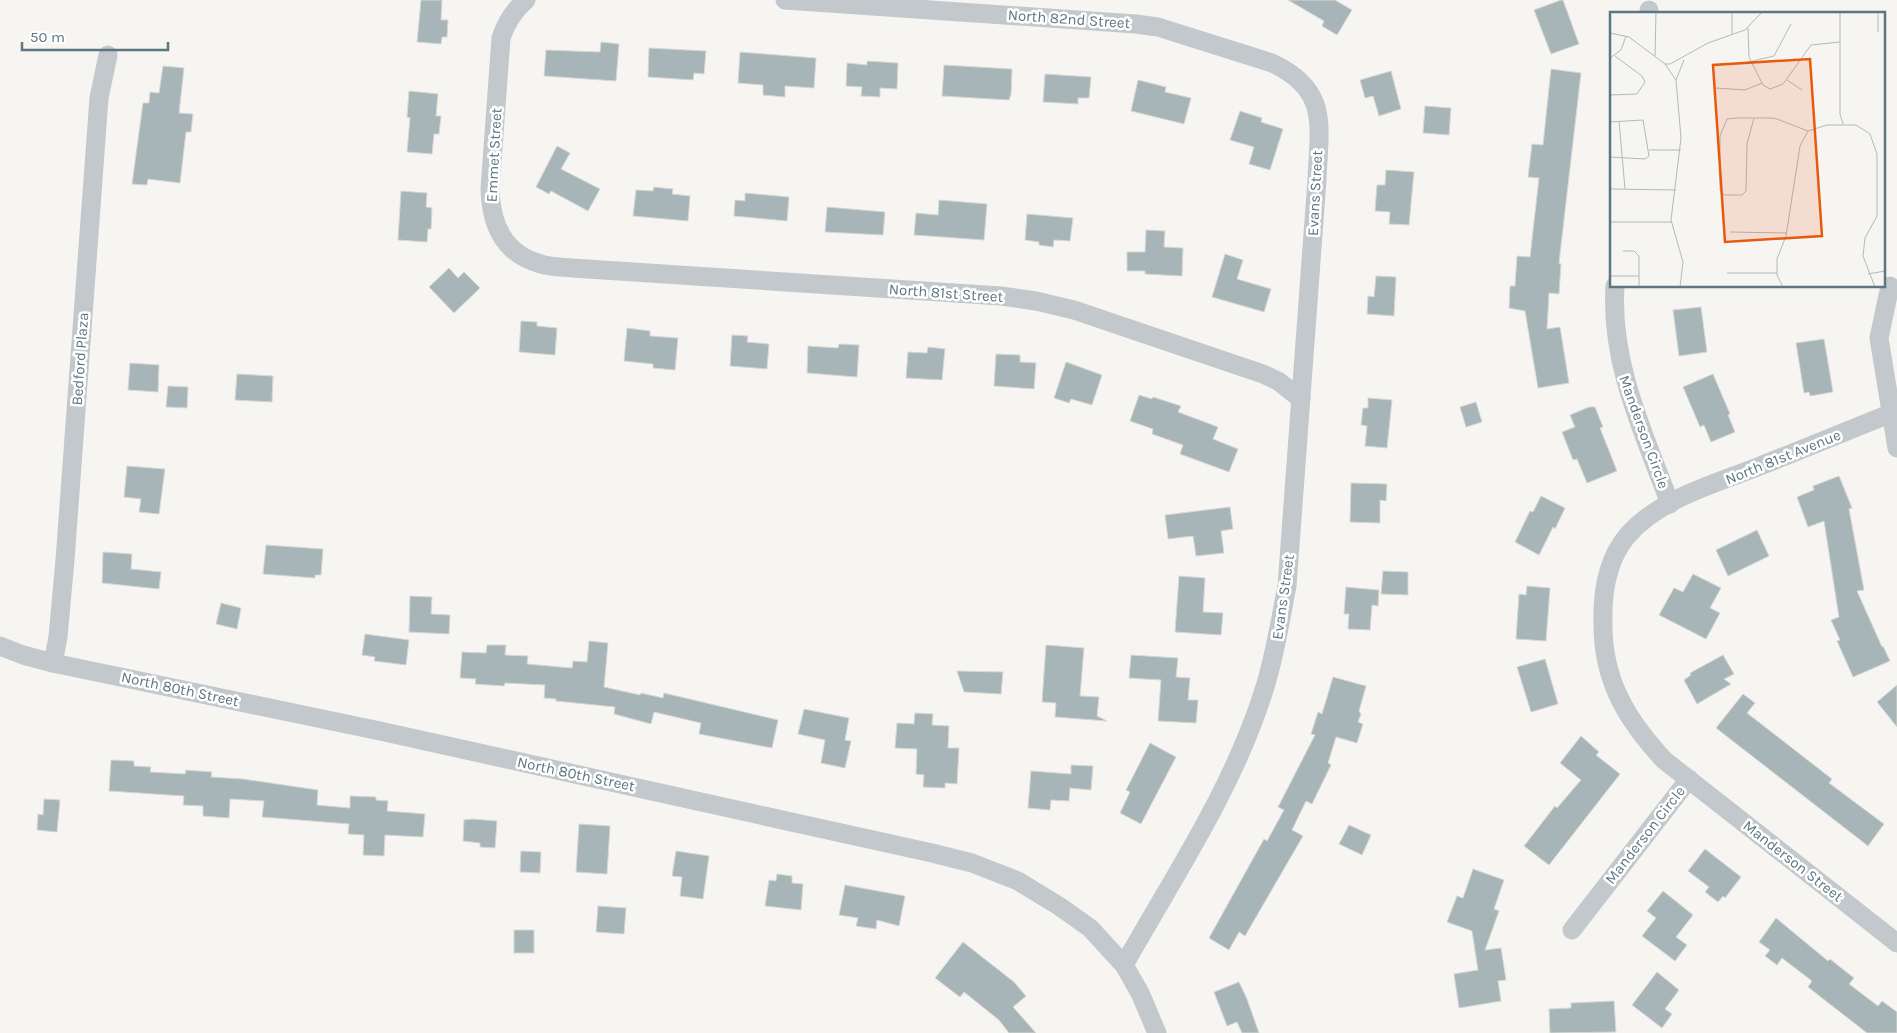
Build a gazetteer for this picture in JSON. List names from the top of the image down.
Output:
{
  "streets": {
    "street": [
      "North 82nd Street",
      "Emmet Street",
      "Evans Street",
      "North 81st Street",
      "Bedford Plaza",
      "Manderson Circle",
      "North 81st Avenue",
      "North 80th Street",
      "Manderson Street"
    ]
  },
  "crossings": [
    ["North 82nd Street", "Evans Street"],
    ["Emmet Street", "North 81st Street"],
    ["Evans Street", "North 81st Street"],
    ["Evans Street", "North 80th Street"],
    ["Bedford Plaza", "North 80th Street"],
    ["Manderson Circle", "North 81st Avenue"],
    ["Manderson Circle", "Manderson Street"]
  ],
  "scale_bar": "50 m"
}
